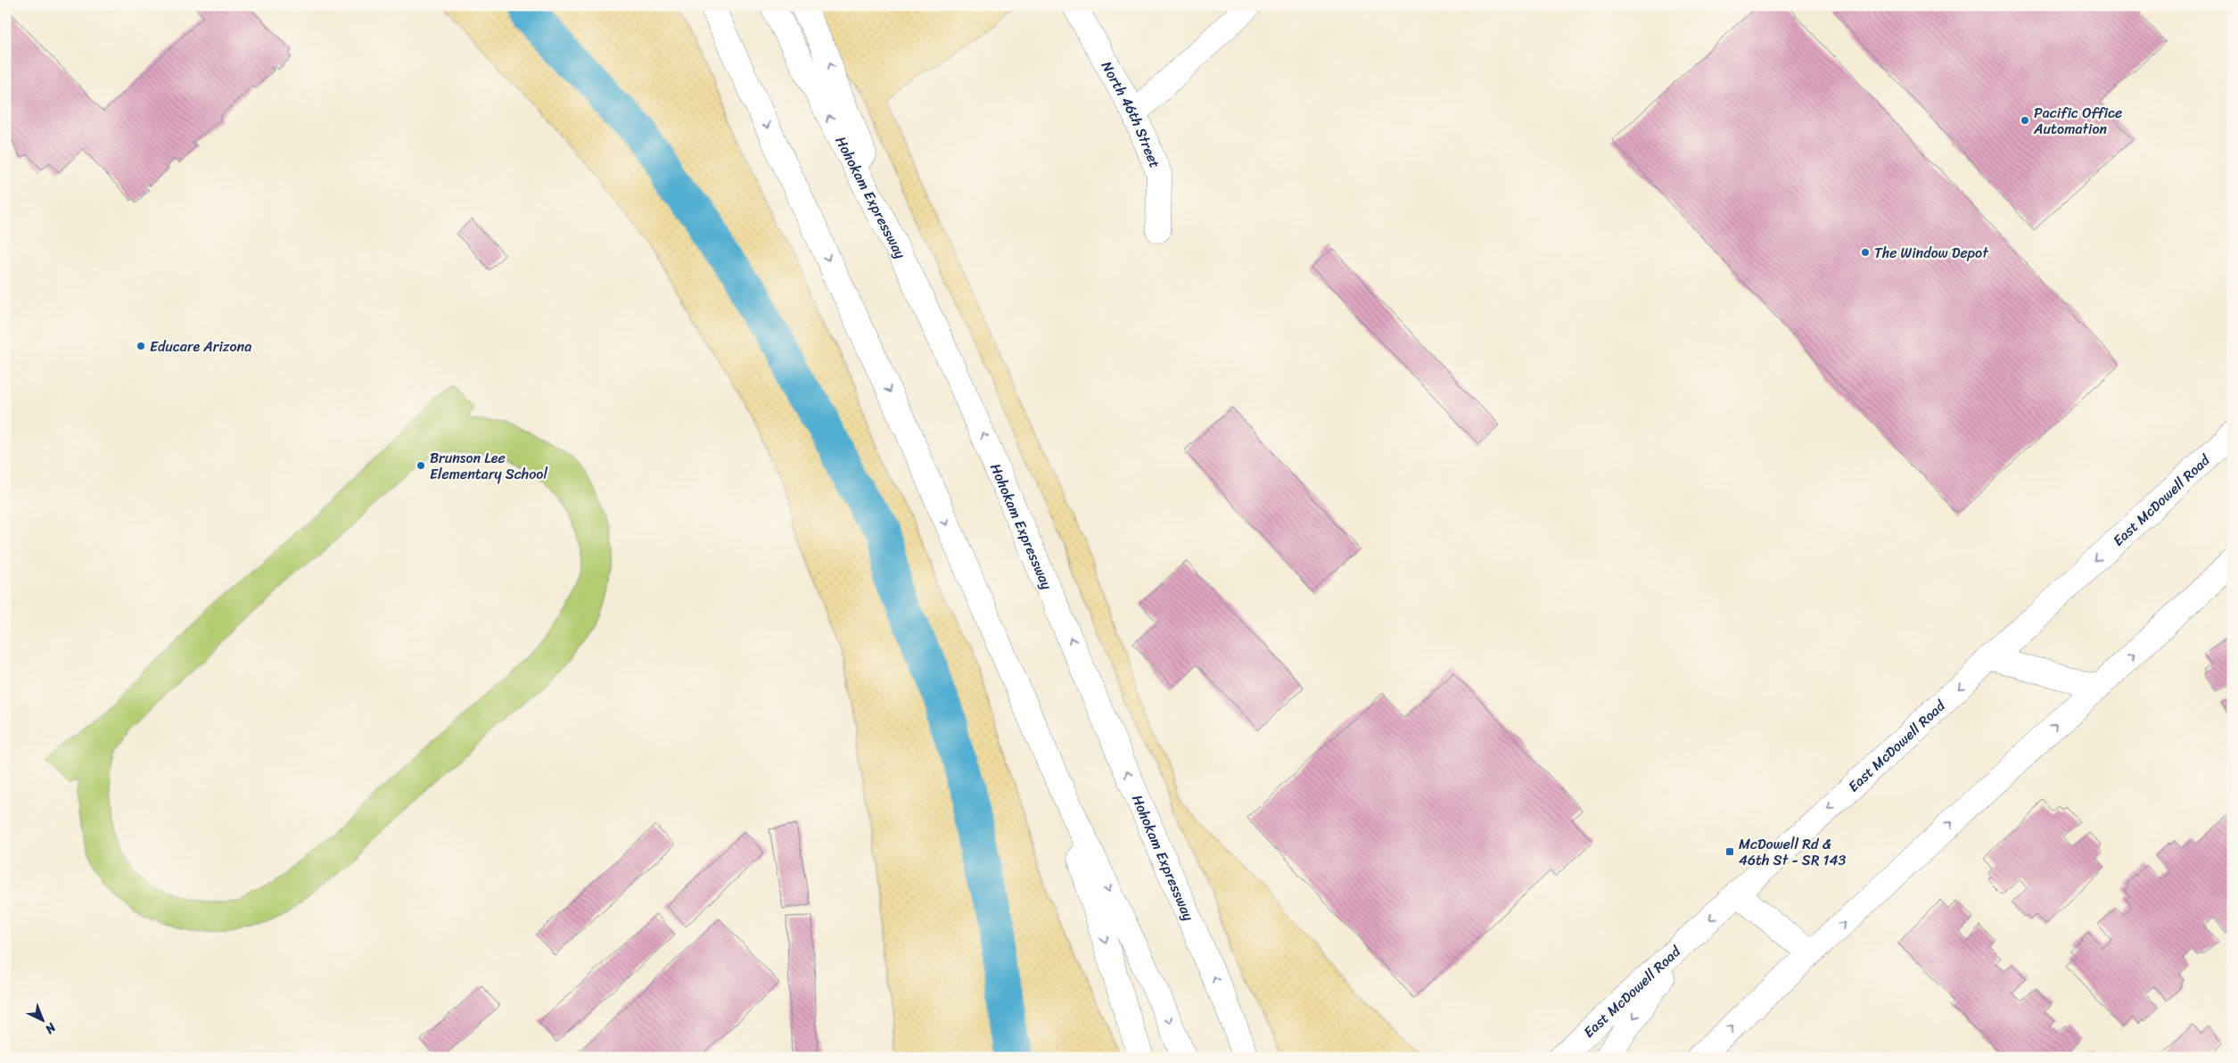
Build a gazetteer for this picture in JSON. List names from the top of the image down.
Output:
{
  "streets": {
    "main road": ["North 46th Street", "Hohokam Expressway", "East McDowell Road"]
  },
  "places": {
    "other": [
      "Pacific Office Automation",
      "The Window Depot",
      "Educare Arizona",
      "Brunson Lee Elementary School"
    ],
    "transit": ["McDowell Rd & 46th St - SR 143"]
  },
  "north": "bottom right"
}
